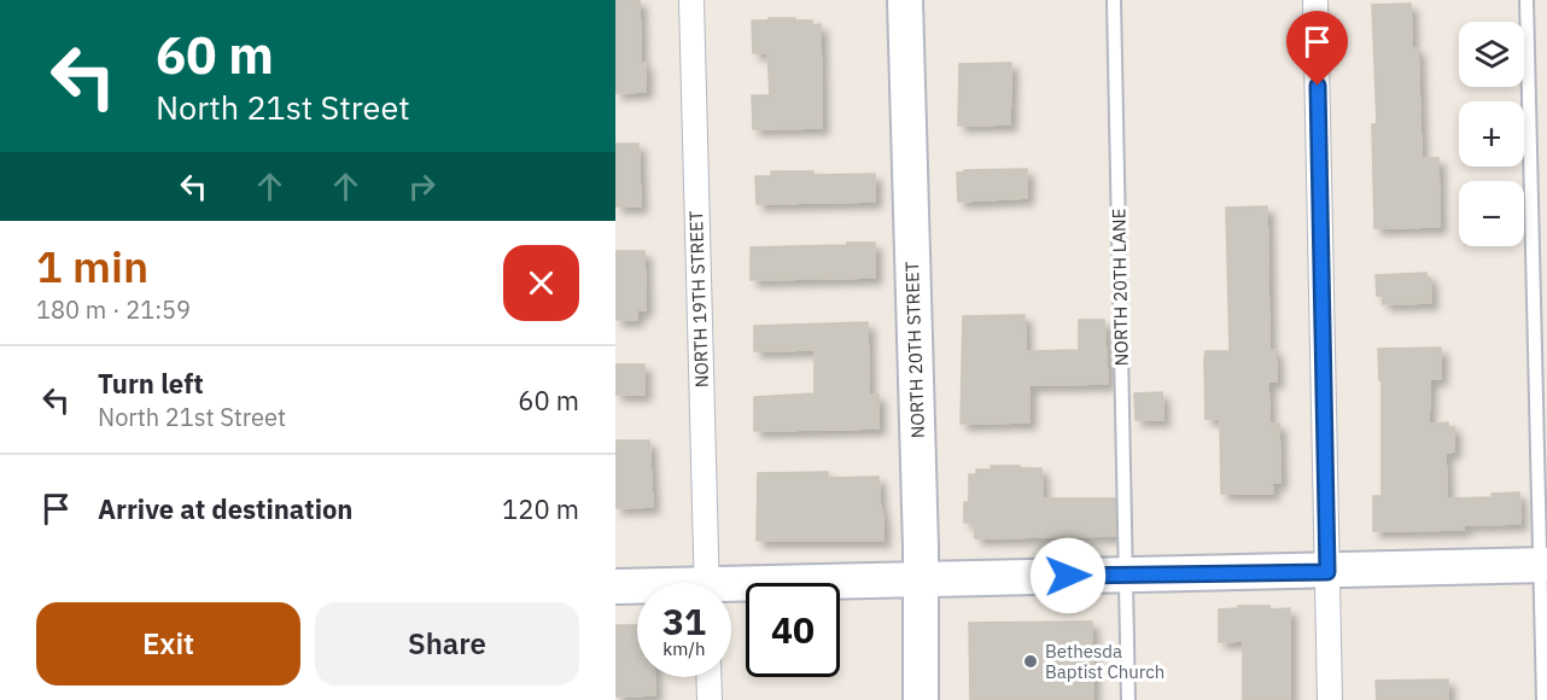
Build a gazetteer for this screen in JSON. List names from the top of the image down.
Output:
{
  "streets": {
    "street": ["NORTH 19TH STREET", "NORTH 20TH STREET"],
    "lane": ["NORTH 20TH LANE"]
  },
  "places": ["Bethesda Baptist Church"],
  "page": {
    "turn": ["60 m", "North 21st Street"],
    "map_buttons": ["+", "−"],
    "heading": ["1 min", "180 m · 21:59"],
    "list": [
      {
        "name": "Turn left",
        "note": "North 21st Street",
        "value": "60 m"
      },
      {
        "name": "Arrive at destination",
        "value": "120 m"
      }
    ],
    "speed": "31 km/h",
    "limit": "40",
    "buttons": ["Exit", "Share"]
  }
}
